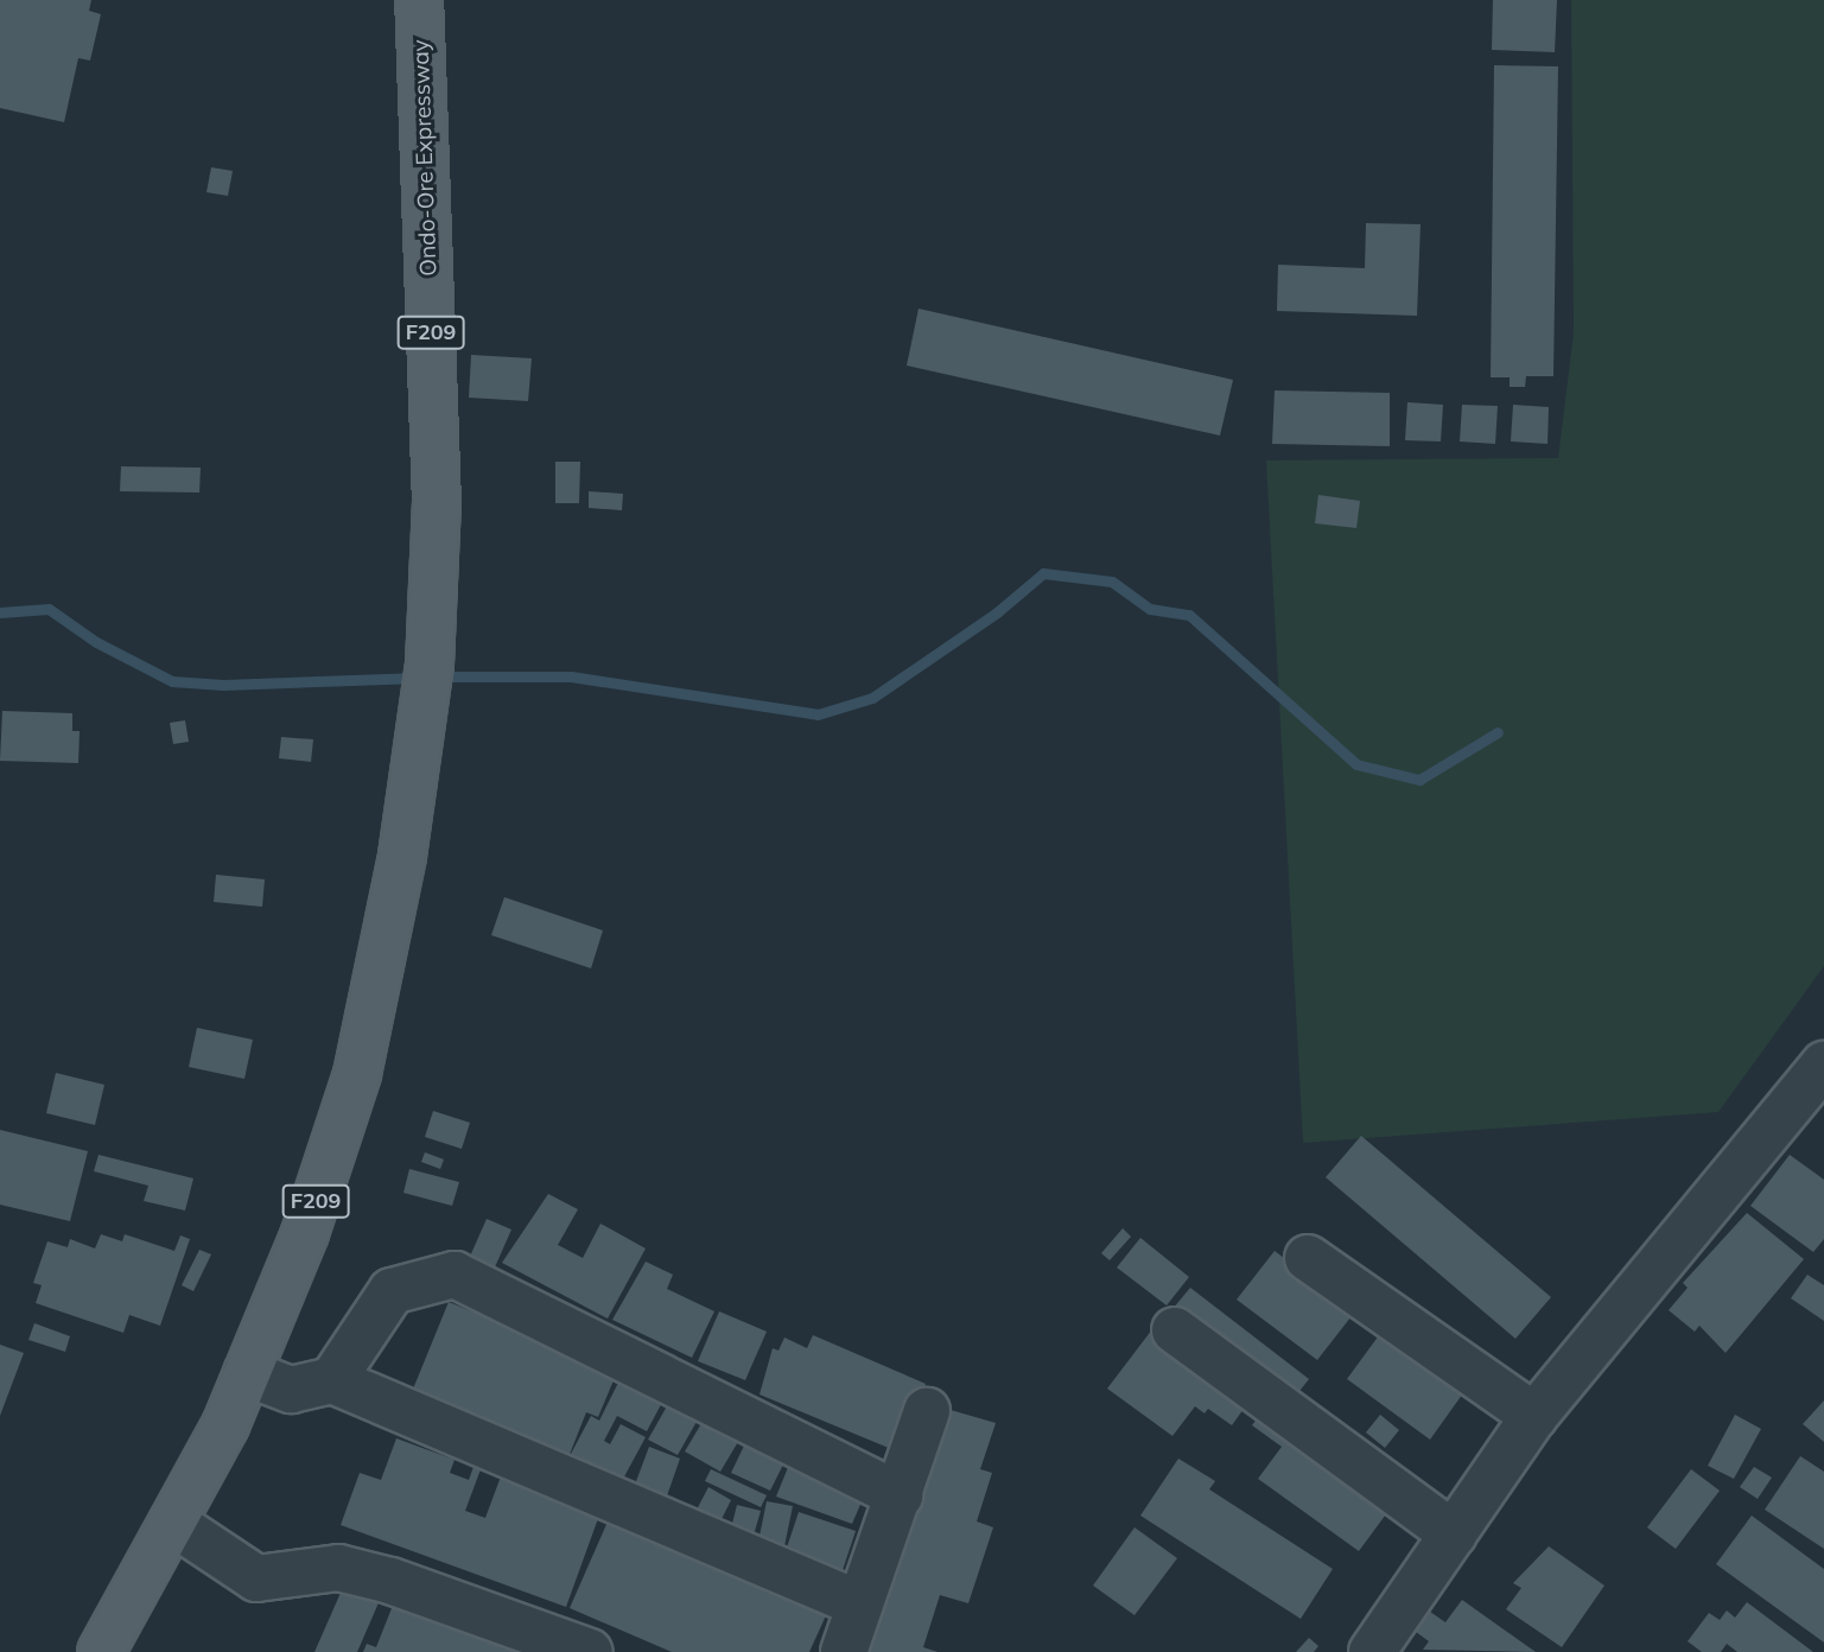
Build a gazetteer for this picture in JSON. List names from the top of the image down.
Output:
{
  "streets": {
    "main road": ["Ondo-Ore Expressway", "F209"]
  },
  "crossings": [
    ["Ondo-Ore Expressway", "F209"]
  ]
}
